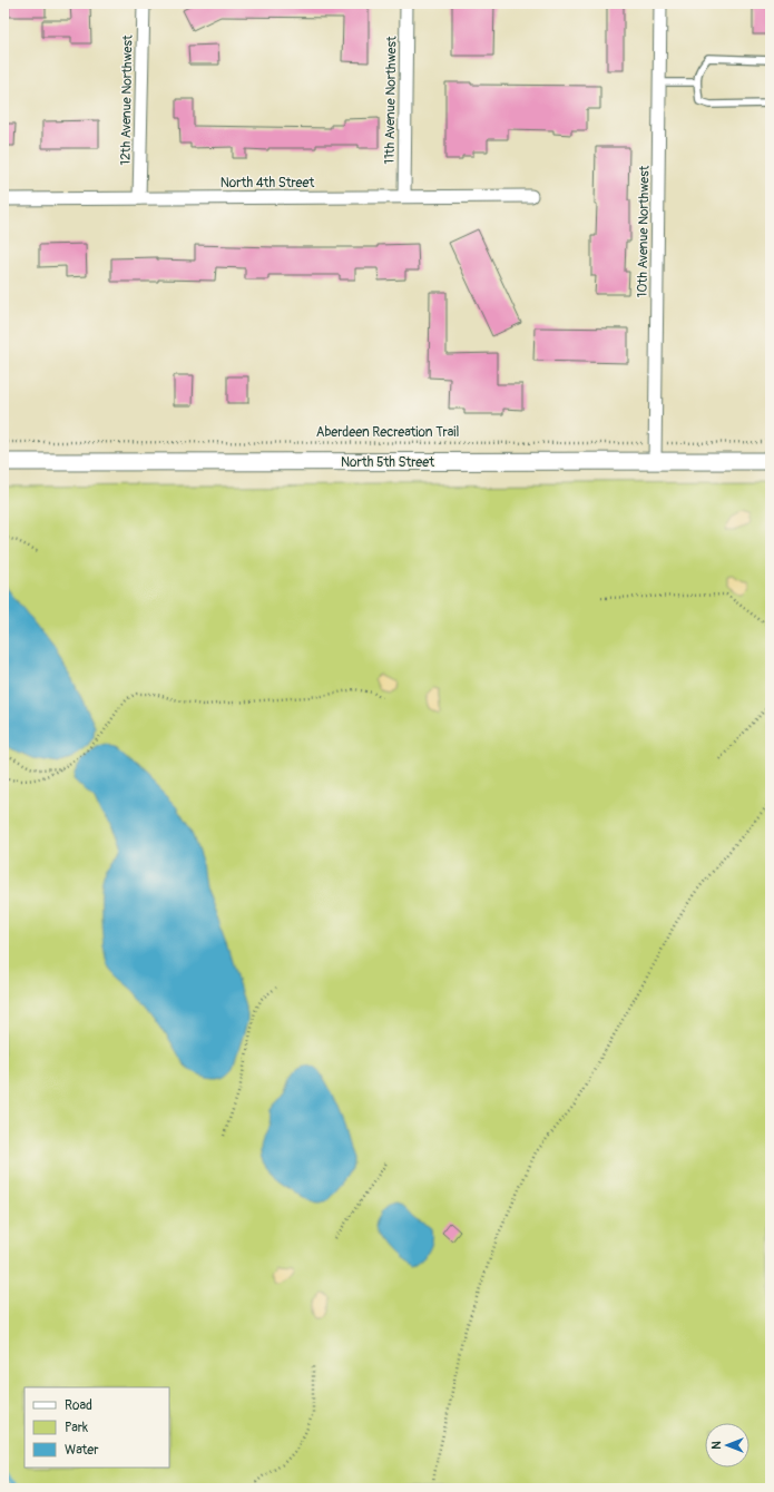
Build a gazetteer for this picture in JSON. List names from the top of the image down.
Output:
{
  "streets": {
    "street": [
      "12th Avenue Northwest",
      "11th Avenue Northwest",
      "North 4th Street",
      "10th Avenue Northwest",
      "North 5th Street"
    ],
    "path": ["Aberdeen Recreation Trail"]
  },
  "crossings": [
    ["12th Avenue Northwest", "North 4th Street"],
    ["11th Avenue Northwest", "North 4th Street"],
    ["10th Avenue Northwest", "Aberdeen Recreation Trail"],
    ["10th Avenue Northwest", "North 5th Street"]
  ],
  "legend": ["Road", "Park", "Water"],
  "north": "left"
}
